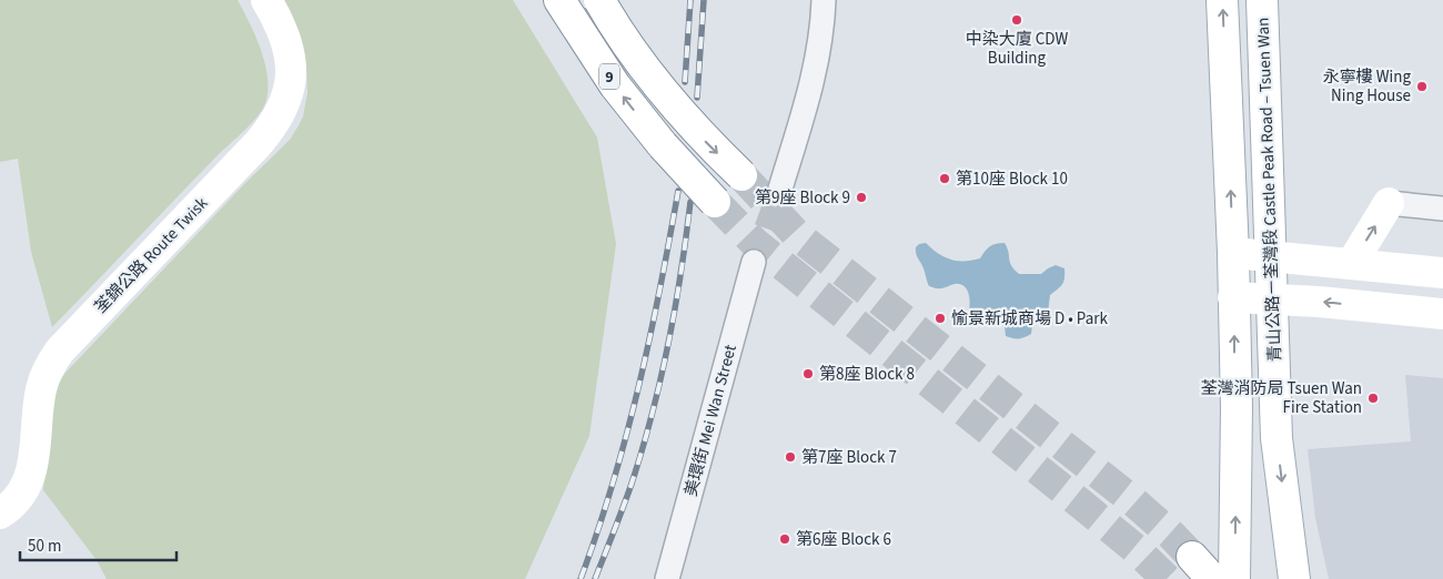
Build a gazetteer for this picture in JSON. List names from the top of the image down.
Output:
{
  "streets": {
    "main road": ["9", "青山公路－荃灣段 Castle Peak Road – Tsuen Wan", "荃錦公路 Route Twisk"],
    "street": ["美環街 Mei Wan Street"]
  },
  "places": [
    "中染大廈 CDW Building",
    "永寧樓 Wing Ning House",
    "第10座 Block 10",
    "第9座 Block 9",
    "愉景新城商場 D • Park",
    "第8座 Block 8",
    "荃灣消防局 Tsuen Wan Fire Station",
    "第7座 Block 7",
    "第6座 Block 6"
  ],
  "scale_bar": "50 m"
}
